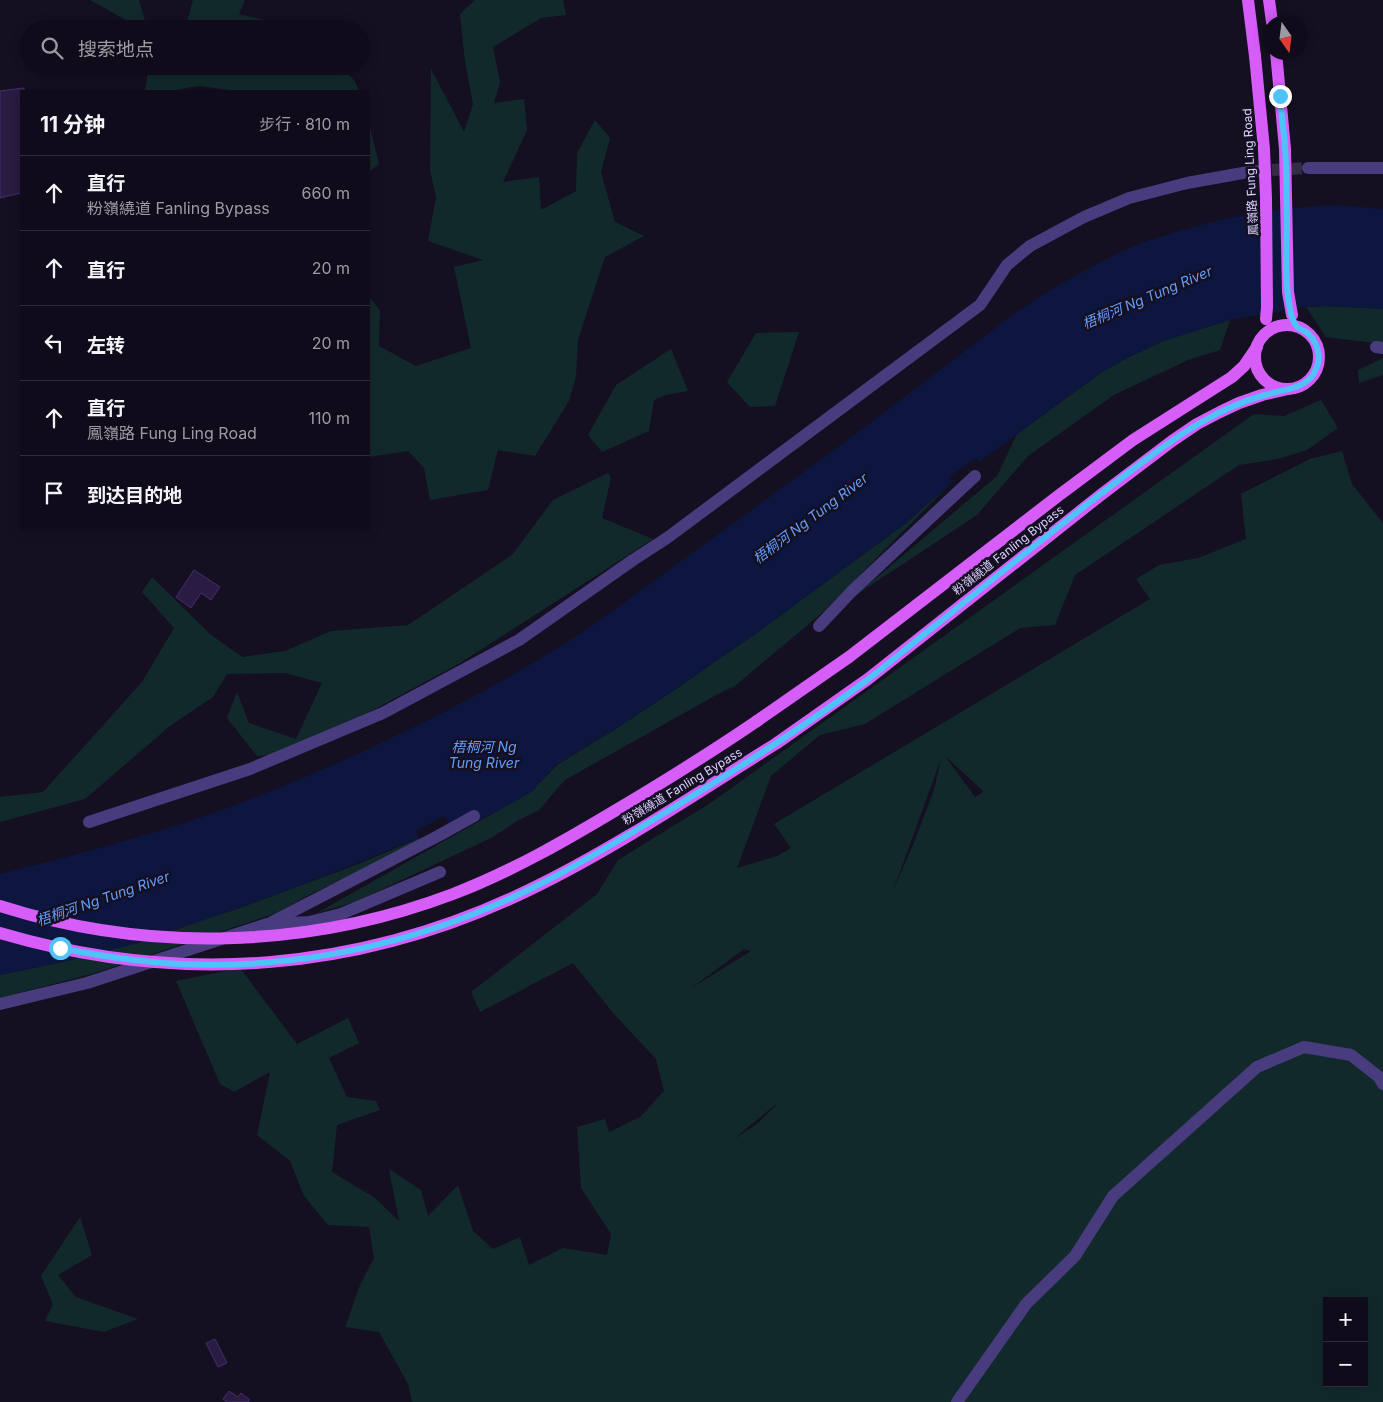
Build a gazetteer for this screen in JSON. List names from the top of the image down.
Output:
{
  "streets": {
    "main road": ["鳳嶺路 Fung Ling Road", "粉嶺繞道 Fanling Bypass"]
  },
  "crossings": [
    ["鳳嶺路 Fung Ling Road", "粉嶺繞道 Fanling Bypass"]
  ],
  "water": ["梧桐河 Ng Tung River"],
  "north": "bottom",
  "page": {
    "search": "搜索地点",
    "heading": ["11 分钟", "步行 · 810 m"],
    "list": [
      ["直行", "粉嶺繞道 Fanling Bypass", "660 m"],
      ["直行", "20 m"],
      ["左转", "20 m"],
      ["直行", "鳳嶺路 Fung Ling Road", "110 m"],
      "到达目的地"
    ],
    "map_buttons": ["+", "−"]
  }
}
